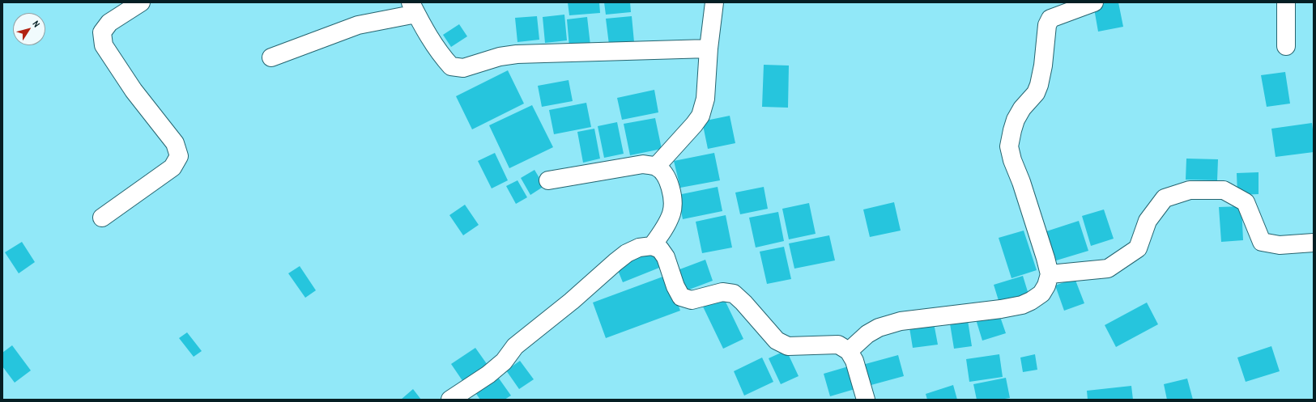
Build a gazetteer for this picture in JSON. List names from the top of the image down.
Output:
{
  "north": "top right"
}
